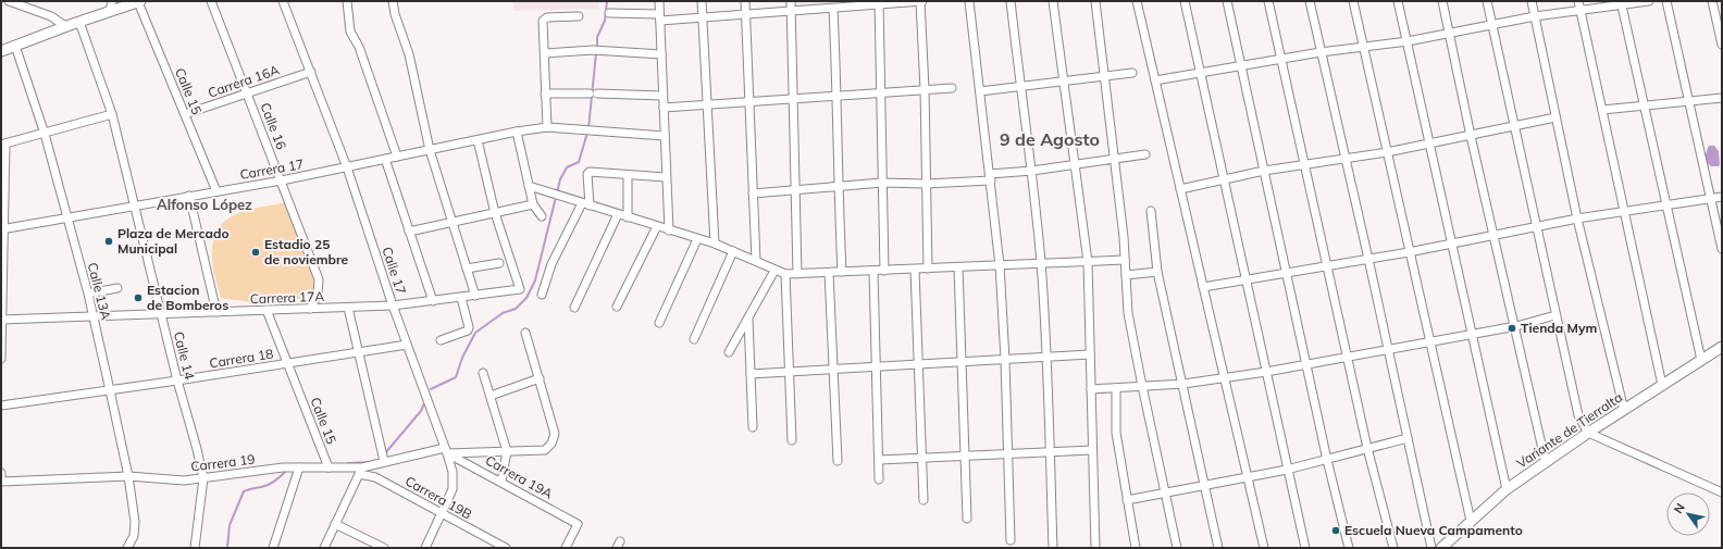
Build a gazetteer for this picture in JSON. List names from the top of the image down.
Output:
{
  "streets": {
    "main road": ["Variante de Tierralta"],
    "street": [
      "Carrera 16A",
      "Calle 15",
      "Calle 16",
      "Carrera 17",
      "Calle 17",
      "Calle 13A",
      "Carrera 17A",
      "Calle 14",
      "Carrera 18",
      "Carrera 19",
      "Carrera 19A",
      "Carrera 19B"
    ]
  },
  "crossings": [
    ["Carrera 16A", "Calle 15"],
    ["Carrera 16A", "Calle 16"],
    ["Carrera 16A", "Calle 17"],
    ["Calle 15", "Carrera 17"],
    ["Calle 15", "Carrera 17A"],
    ["Calle 15", "Carrera 18"],
    ["Calle 15", "Carrera 19"],
    ["Calle 16", "Carrera 17"],
    ["Calle 16", "Carrera 17A"],
    ["Carrera 17", "Calle 17"],
    ["Carrera 17", "Calle 13A"],
    ["Carrera 17", "Calle 14"],
    ["Calle 17", "Carrera 17A"],
    ["Calle 17", "Carrera 18"],
    ["Calle 17", "Carrera 19"],
    ["Calle 17", "Carrera 19A"],
    ["Calle 17", "Carrera 19B"],
    ["Calle 13A", "Carrera 17A"],
    ["Calle 13A", "Carrera 18"],
    ["Calle 13A", "Carrera 19"],
    ["Carrera 17A", "Calle 14"],
    ["Calle 14", "Carrera 18"],
    ["Calle 14", "Carrera 19"],
    ["Carrera 19", "Carrera 19A"],
    ["Carrera 19", "Carrera 19B"]
  ],
  "districts": ["9 de Agosto", "Alfonso López"],
  "places": [
    "Plaza de Mercado Municipal",
    "Estadio 25 de noviembre",
    "Estacion de Bomberos",
    "Tienda Mym",
    "Escuela Nueva Campamento"
  ],
  "north": "top left"
}
